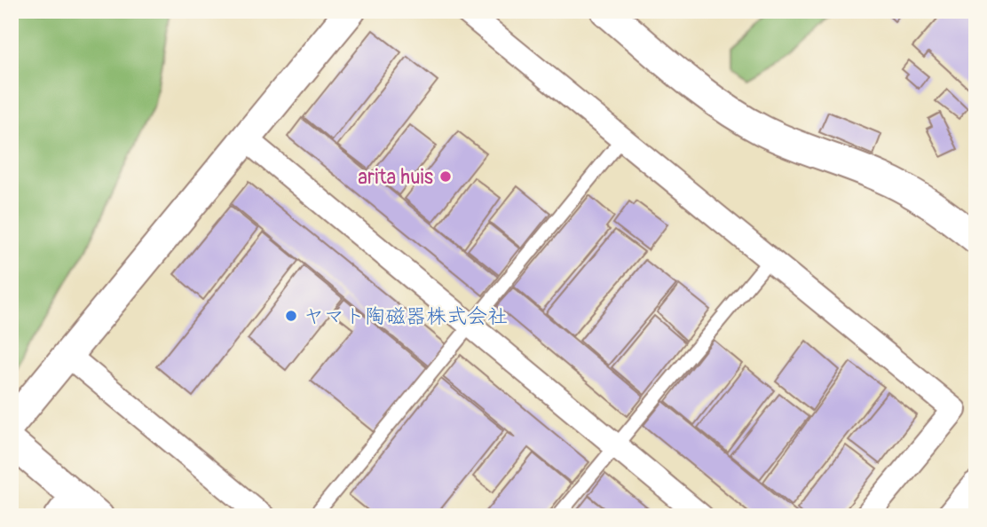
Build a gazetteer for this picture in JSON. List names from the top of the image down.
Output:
{
  "places": ["arita huis", "ヤマト陶磁器株式会社"]
}
